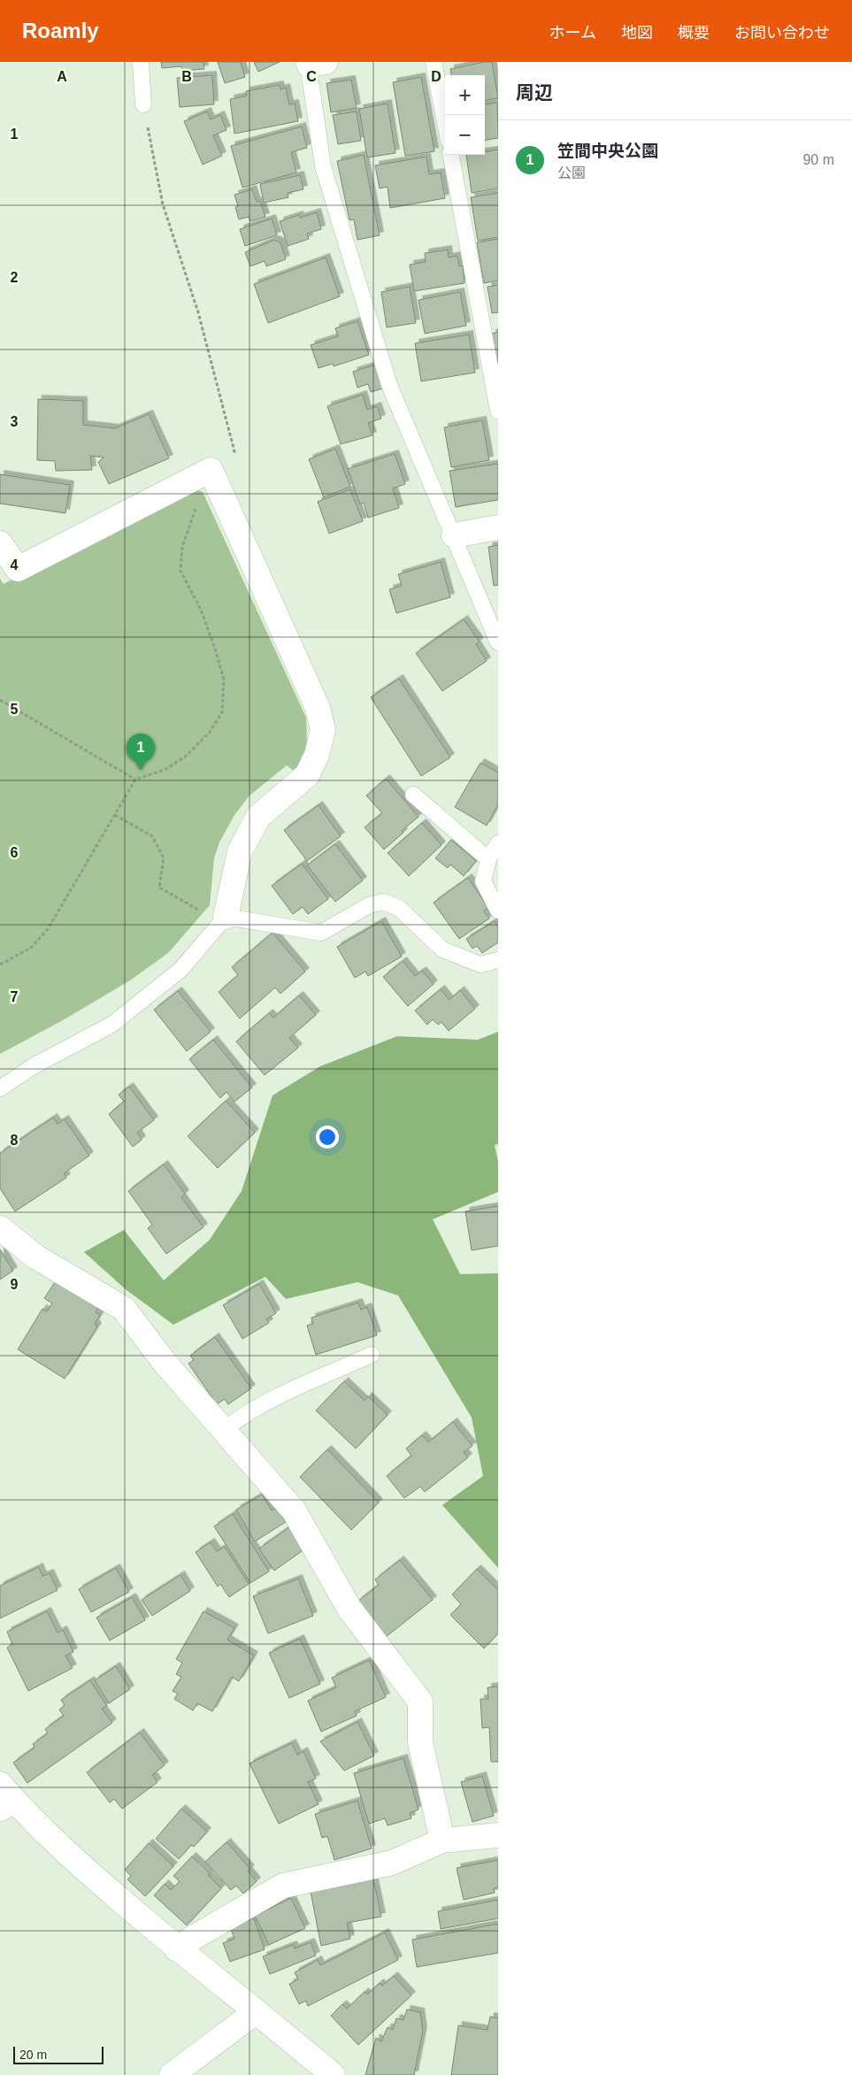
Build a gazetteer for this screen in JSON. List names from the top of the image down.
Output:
{
  "scale_bar": "20 m",
  "page": {
    "header": "Roamly",
    "nav": [
      "ホーム",
      "地図",
      "概要",
      "お問い合わせ"
    ],
    "heading": "周辺",
    "map_buttons": ["+", "−"],
    "list": [
      {
        "mark": "1",
        "name": "笠間中央公園",
        "note": "公園",
        "value": "90 m"
      }
    ],
    "pins": "1",
    "scale": "20 m"
  },
  "grid": {
    "columns": [
      "A",
      "B",
      "C",
      "D"
    ],
    "rows": [
      "1",
      "2",
      "3",
      "4",
      "5",
      "6",
      "7",
      "8",
      "9"
    ]
  }
}
